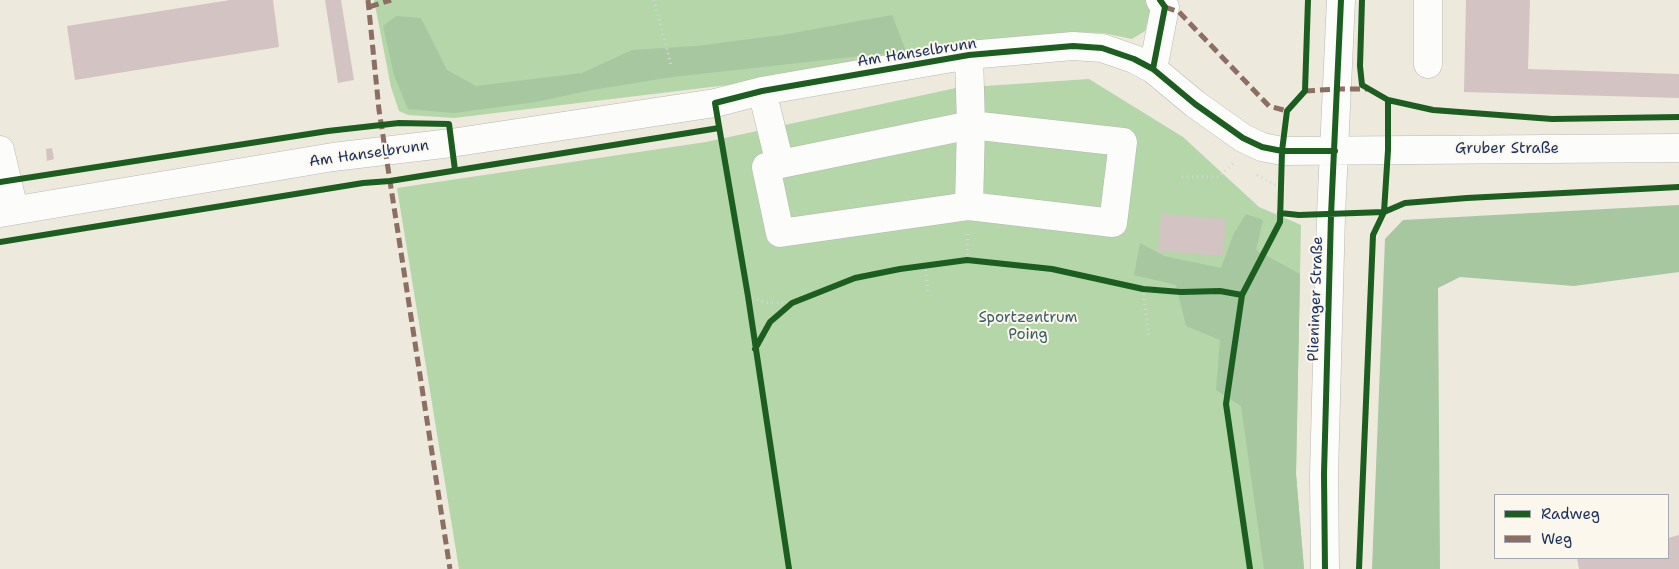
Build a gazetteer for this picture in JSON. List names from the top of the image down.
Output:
{
  "streets": {
    "street": ["Am Hanselbrunn", "Gruber Straße", "Plieninger Straße"]
  },
  "crossings": [
    ["Am Hanselbrunn", "Gruber Straße"],
    ["Am Hanselbrunn", "Plieninger Straße"],
    ["Gruber Straße", "Plieninger Straße"]
  ],
  "parks": ["Sportzentrum Poing"],
  "legend": ["Radweg", "Weg"]
}
